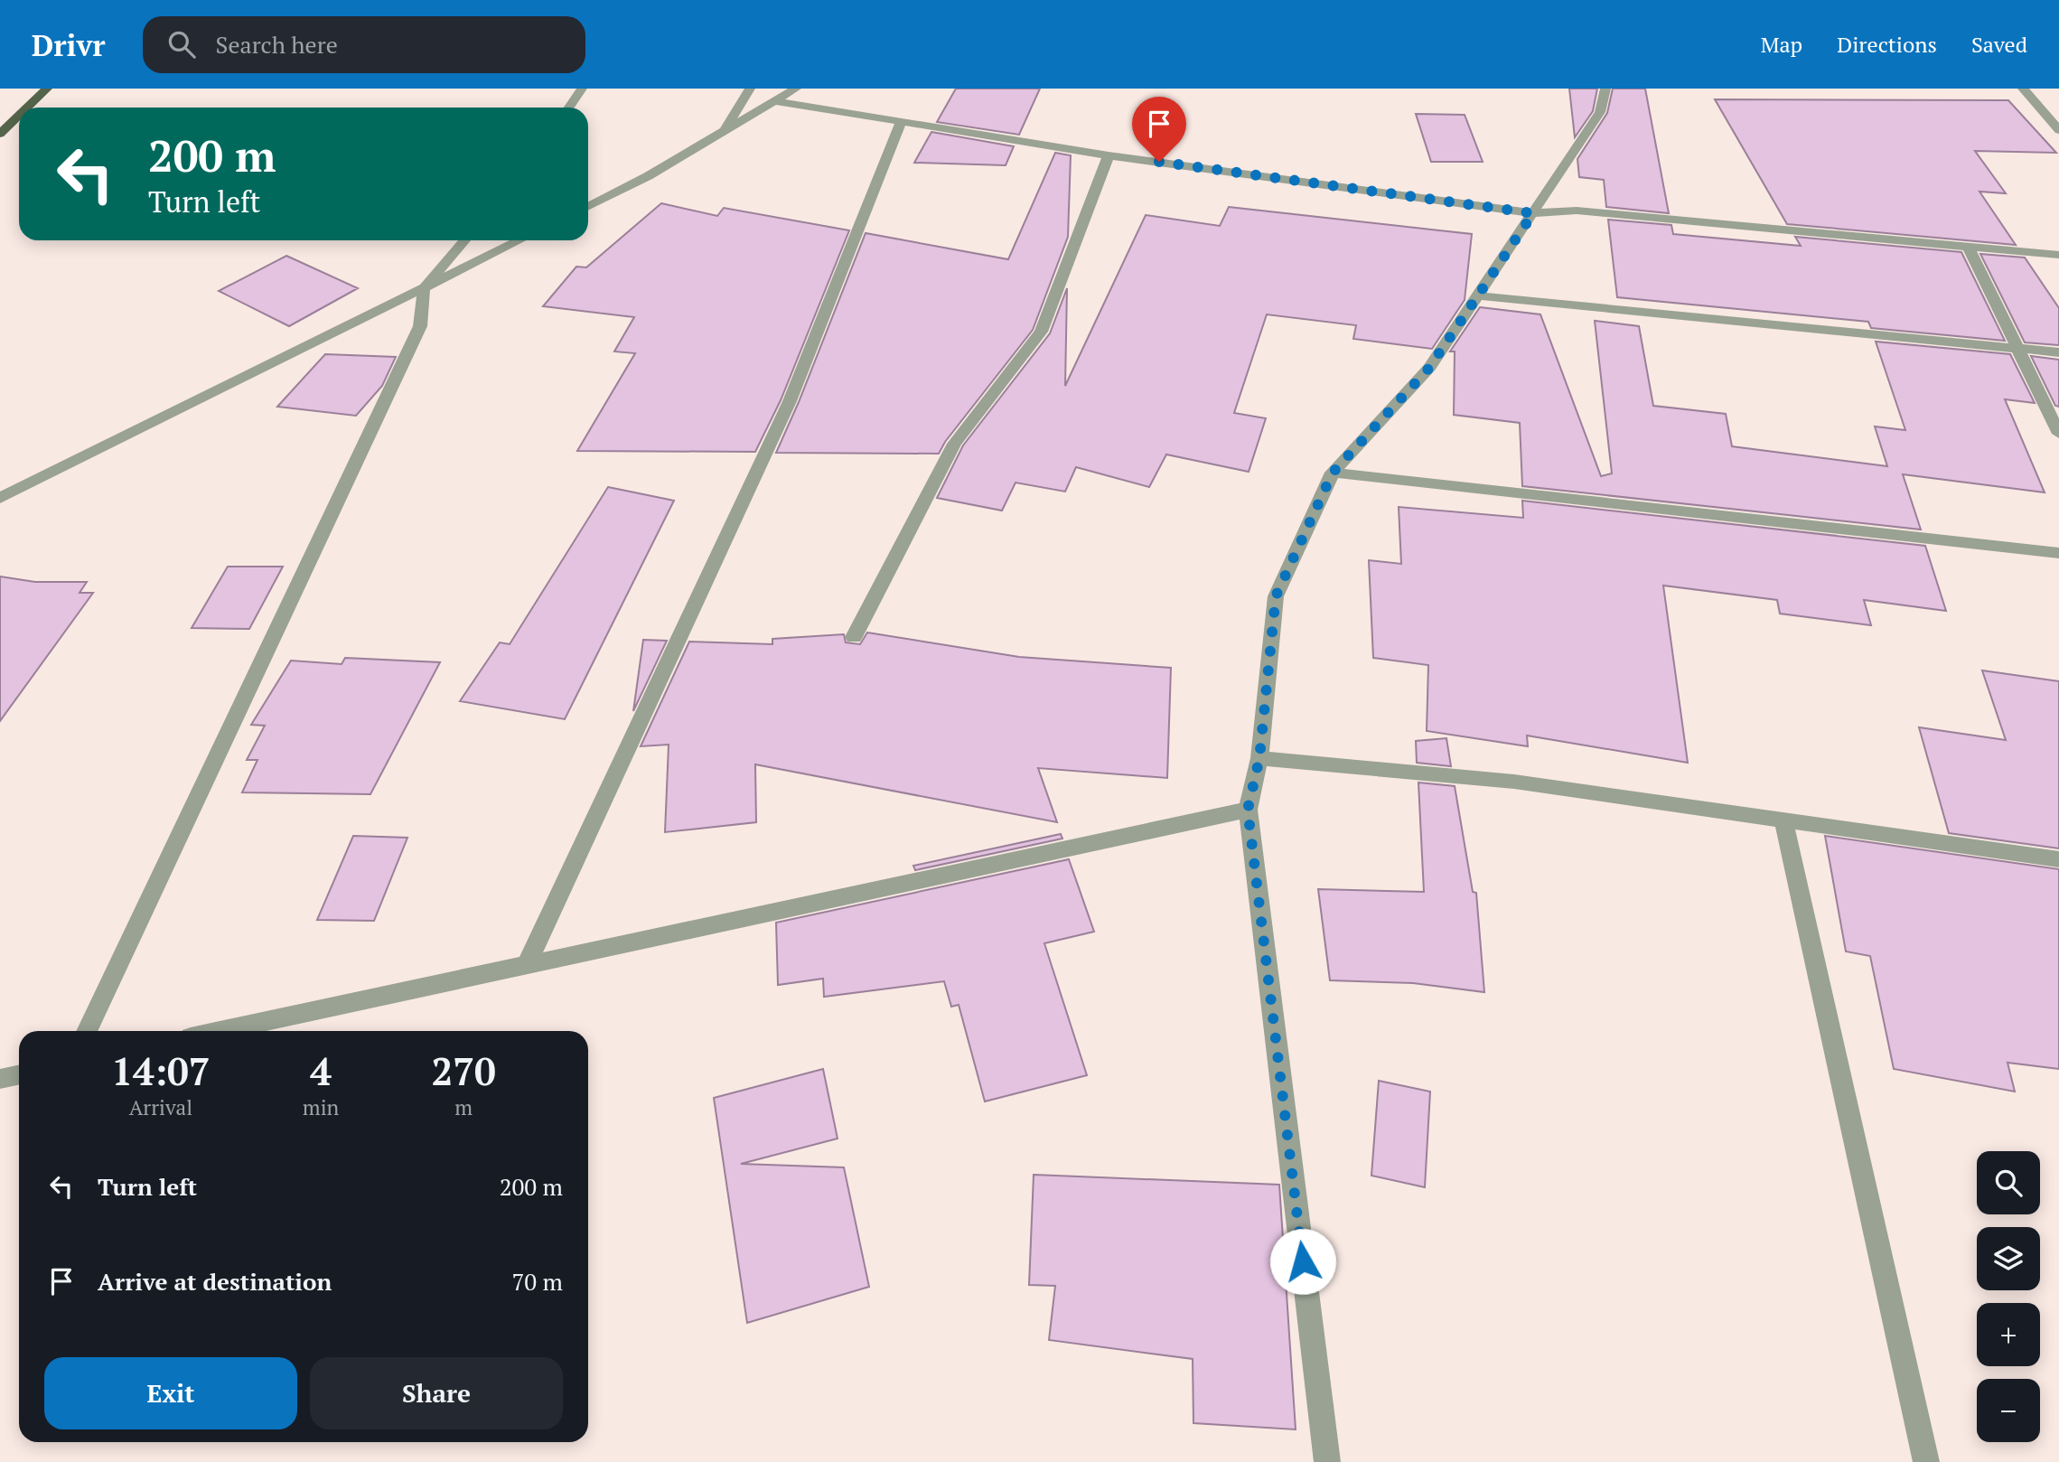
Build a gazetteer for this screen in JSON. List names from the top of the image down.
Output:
{
  "page": {
    "header": "Drivr",
    "search": "Search here",
    "nav": ["Map", "Directions", "Saved"],
    "turn": ["200 m", "Turn left"],
    "eta": [
      "14:07",
      "Arrival",
      "4",
      "min",
      "270",
      "m"
    ],
    "list": [
      {
        "name": "Turn left",
        "value": "200 m"
      },
      {
        "name": "Arrive at destination",
        "value": "70 m"
      }
    ],
    "map_buttons": ["+", "−"],
    "buttons": ["Exit", "Share"]
  }
}
